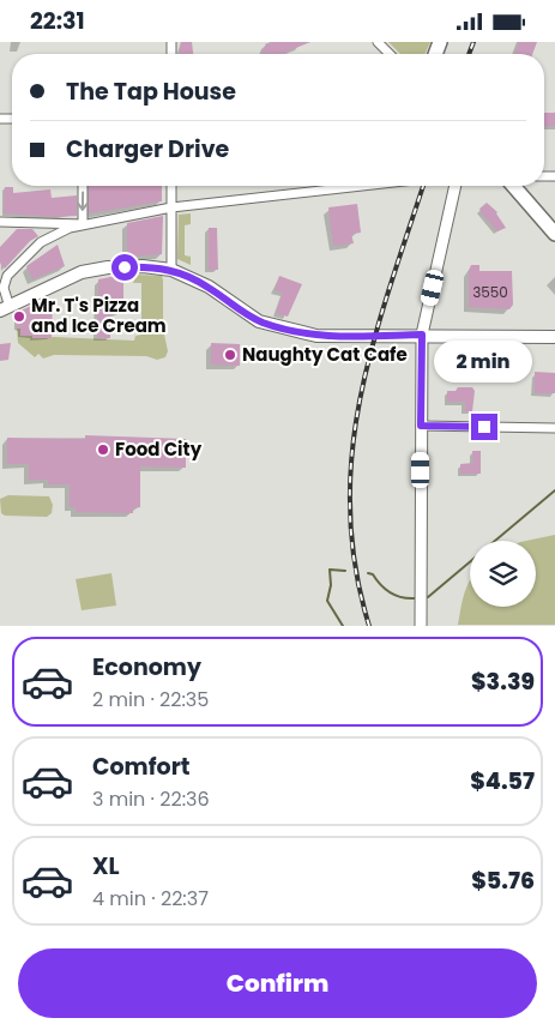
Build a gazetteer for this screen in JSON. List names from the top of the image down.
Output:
{
  "places": ["Mr. T's Pizza and Ice Cream", "Naughty Cat Cafe", "Food City"],
  "house_numbers": ["3550"],
  "page": {
    "status": "22:31",
    "banner": ["The Tap House", "Charger Drive"],
    "bubble": "2 min",
    "list": [
      {
        "name": "Economy",
        "note": "2 min · 22:35",
        "value": "$3.39"
      },
      {
        "name": "Comfort",
        "note": "3 min · 22:36",
        "value": "$4.57"
      },
      {
        "name": "XL",
        "note": "4 min · 22:37",
        "value": "$5.76"
      }
    ],
    "buttons": "Confirm"
  }
}
